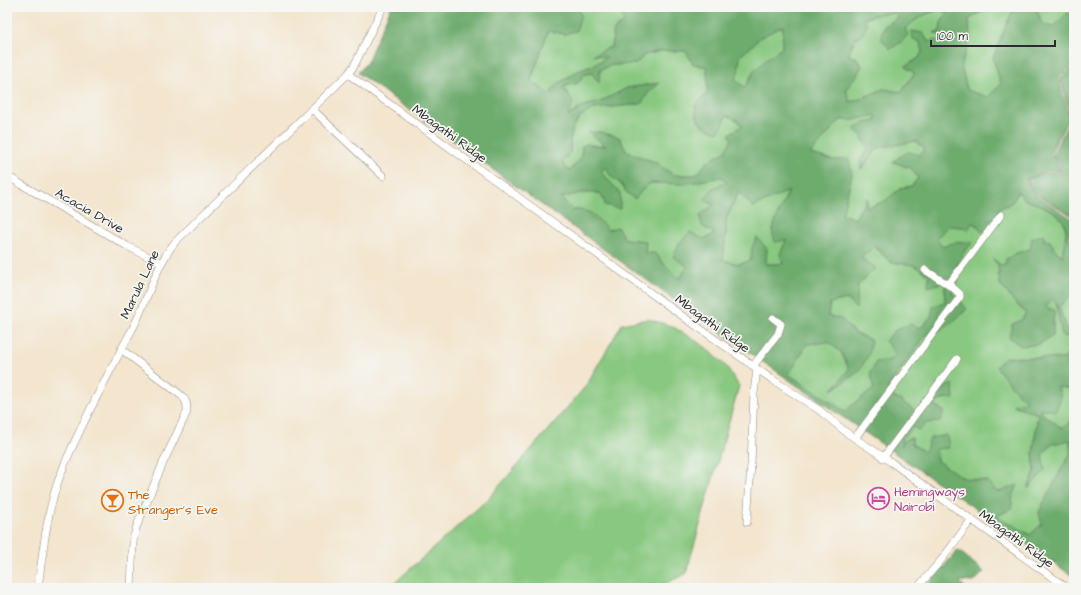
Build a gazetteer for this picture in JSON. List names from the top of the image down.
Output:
{
  "streets": {
    "street": ["Mbagathi Ridge", "Acacia Drive", "Marula Lane"]
  },
  "crossings": [
    ["Mbagathi Ridge", "Marula Lane"],
    ["Acacia Drive", "Marula Lane"]
  ],
  "places": {
    "hotel": ["Hemingways Nairobi"],
    "bar": ["The Stranger's Eve"]
  },
  "scale_bar": "100 m"
}
